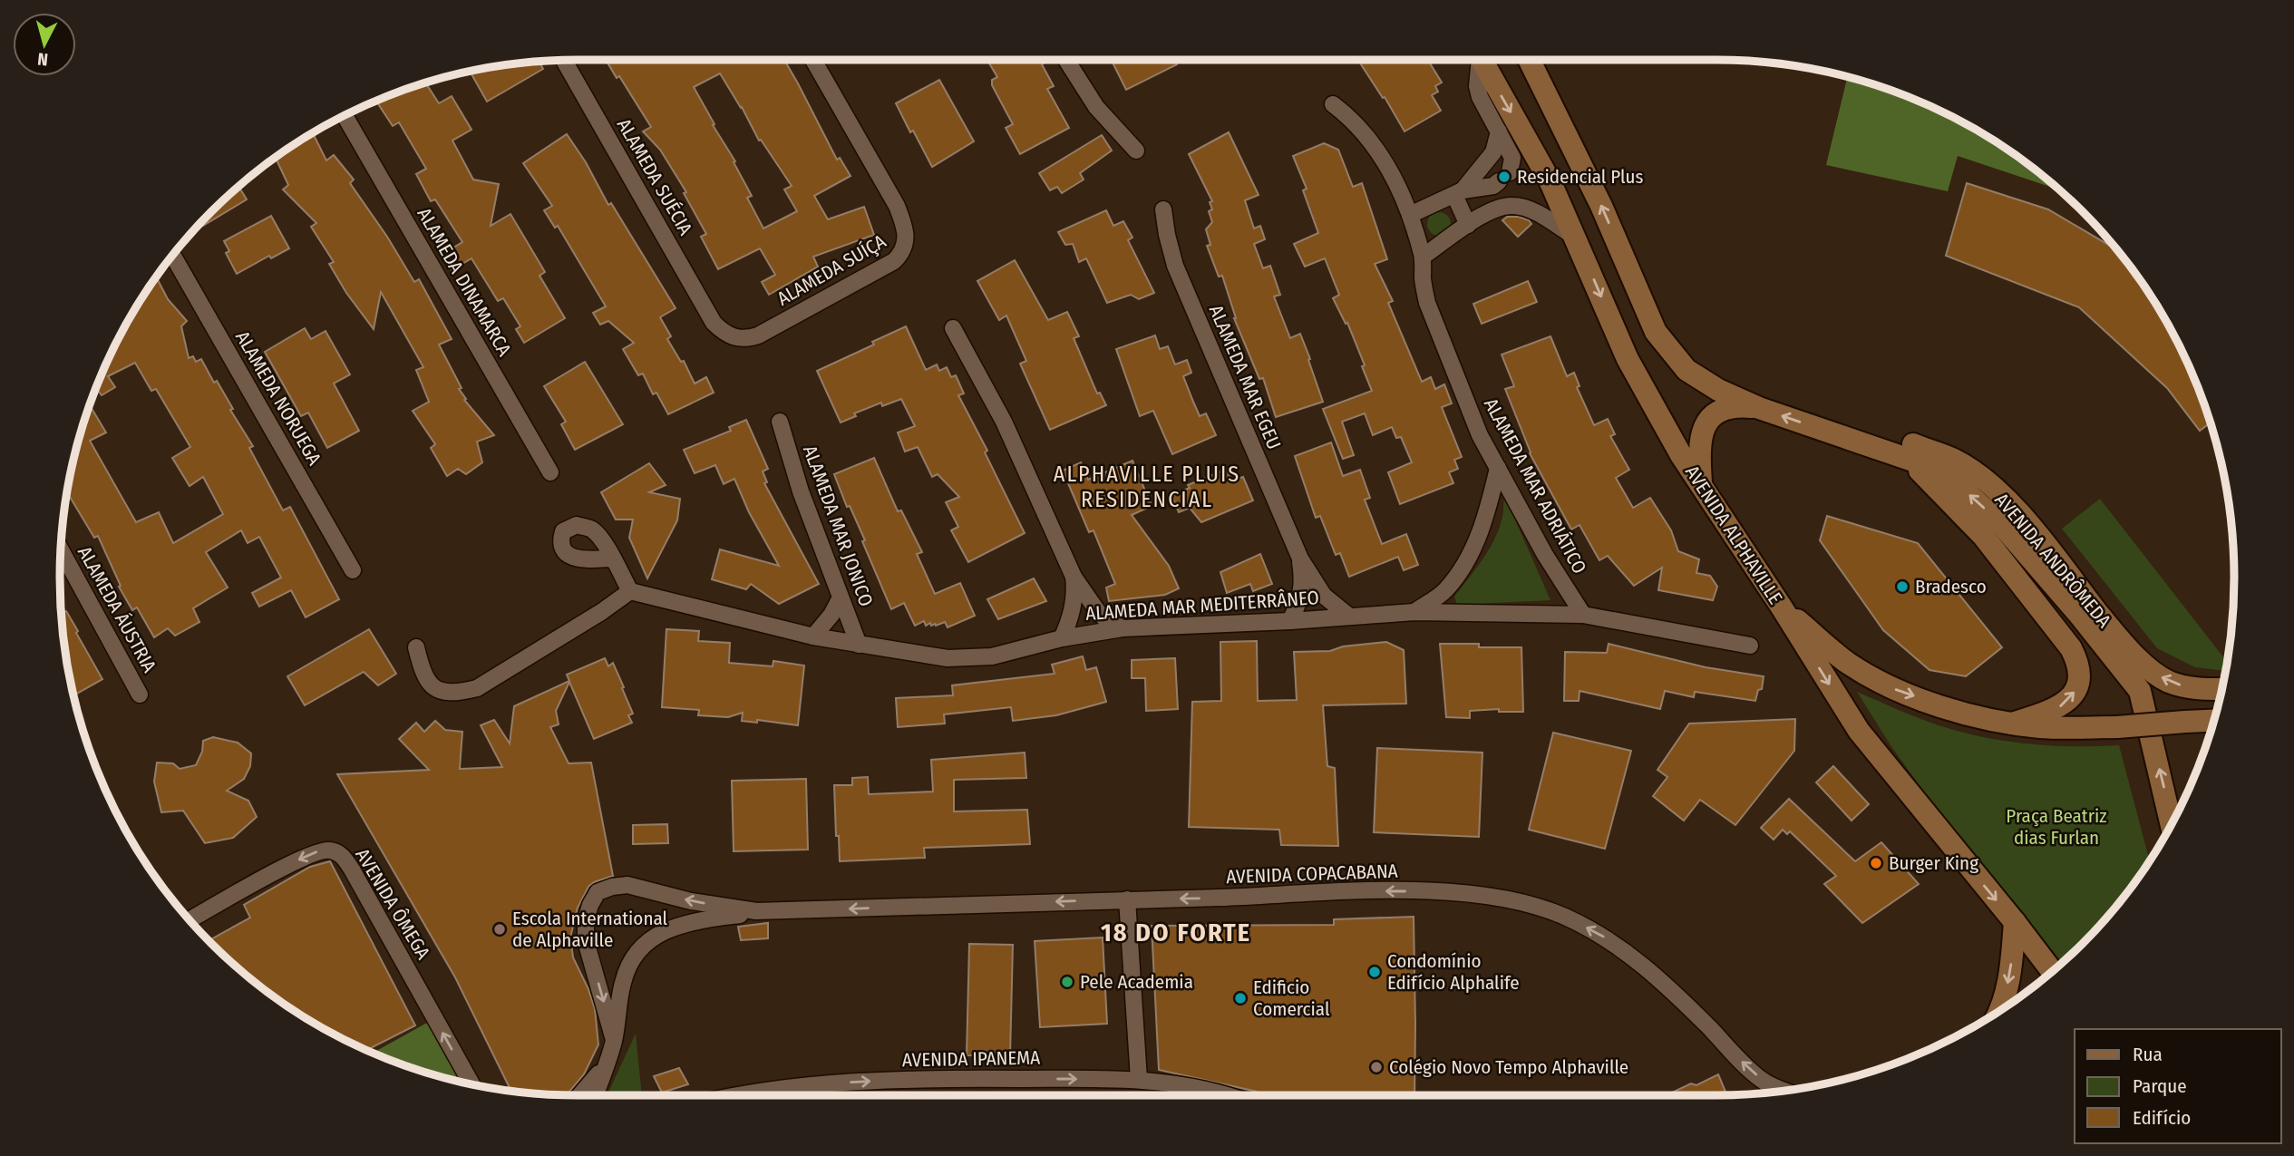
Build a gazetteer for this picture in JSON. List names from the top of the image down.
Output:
{
  "streets": {
    "main road": ["AVENIDA ALPHAVILLE", "AVENIDA ANDRÔMEDA"],
    "street": [
      "ALAMEDA SUÉCIA",
      "ALAMEDA SUÍÇA",
      "ALAMEDA DINAMARCA",
      "ALAMEDA MAR EGEU",
      "ALAMEDA NORUEGA",
      "ALAMEDA MAR ADRIÁTICO",
      "ALAMEDA MAR JONICO",
      "ALAMEDA MAR MEDITERRÂNEO",
      "ALAMEDA ÁUSTRIA",
      "AVENIDA COPACABANA",
      "AVENIDA ÔMEGA",
      "AVENIDA IPANEMA"
    ]
  },
  "crossings": [
    ["ALAMEDA SUÉCIA", "ALAMEDA SUÍÇA"],
    ["ALAMEDA MAR EGEU", "ALAMEDA MAR MEDITERRÂNEO"],
    ["ALAMEDA MAR ADRIÁTICO", "ALAMEDA MAR MEDITERRÂNEO"],
    ["ALAMEDA MAR JONICO", "ALAMEDA MAR MEDITERRÂNEO"]
  ],
  "one_way": ["AVENIDA COPACABANA", "AVENIDA IPANEMA"],
  "districts": ["ALPHAVILLE PLUIS RESIDENCIAL", "18 DO FORTE"],
  "parks": ["Praça Beatriz dias Furlan"],
  "places": [
    "Residencial Plus",
    "Bradesco",
    "Burger King",
    "Escola International de Alphaville",
    "Condomínio Edifício Alphalife",
    "Pele Academia",
    "Edificio Comercial",
    "Colégio Novo Tempo Alphaville"
  ],
  "legend": ["Rua", "Parque", "Edifício"],
  "north": "bottom"
}
